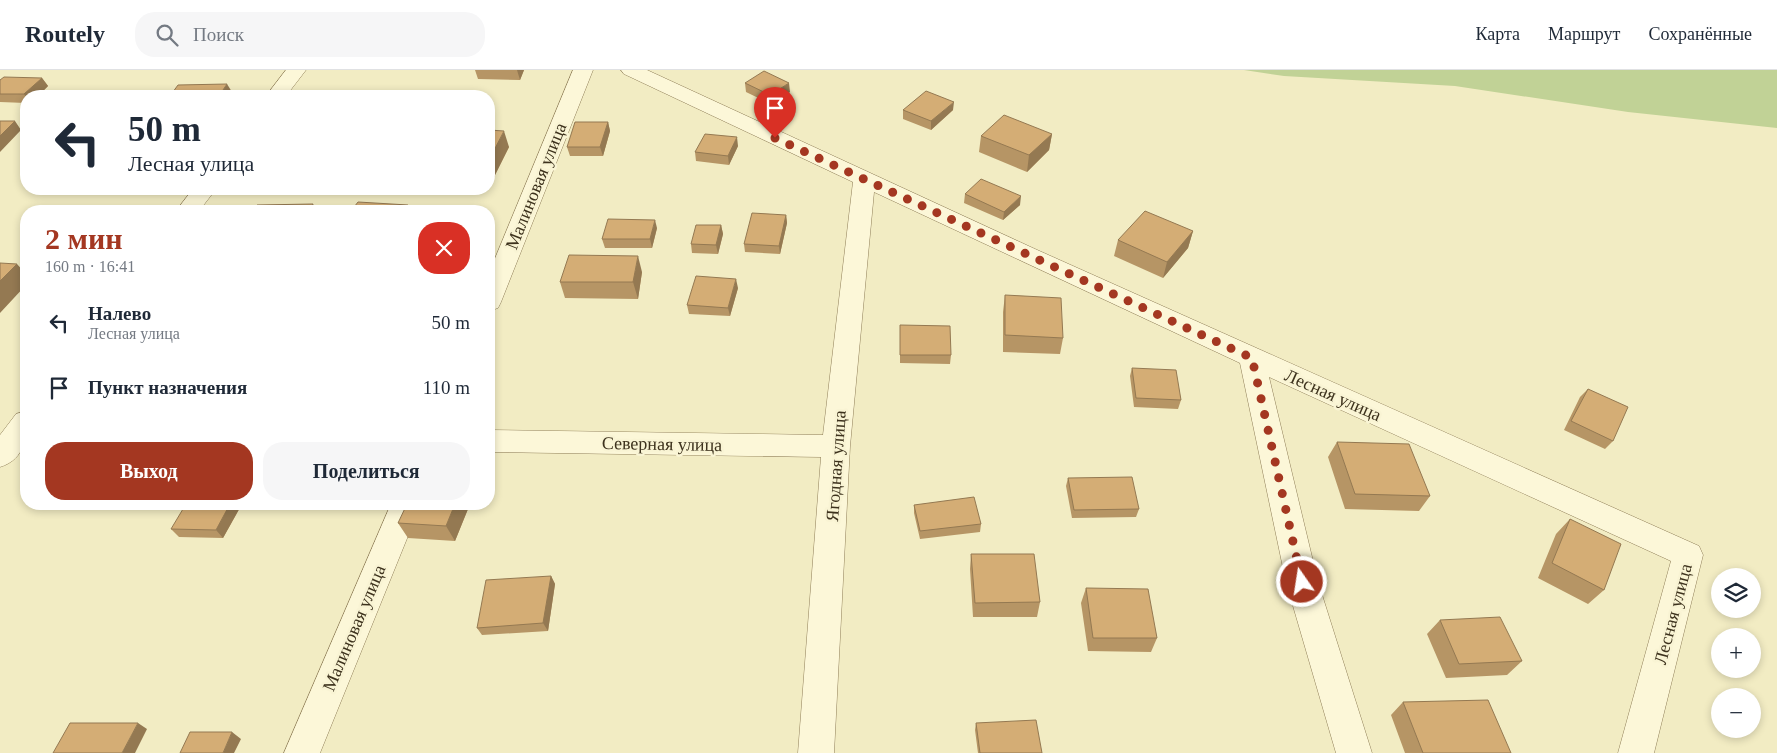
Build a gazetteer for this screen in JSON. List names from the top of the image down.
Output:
{
  "streets": {
    "street": [
      "Малиновая улица",
      "Лесная улица",
      "Северная улица",
      "Ягодная улица"
    ]
  },
  "crossings": [
    ["Лесная улица", "Ягодная улица"],
    ["Северная улица", "Ягодная улица"]
  ],
  "page": {
    "header": "Routely",
    "search": "Поиск",
    "nav": ["Карта", "Маршрут", "Сохранённые"],
    "turn": ["50 m", "Лесная улица"],
    "heading": ["2 мин", "160 m · 16:41"],
    "list": [
      {
        "name": "Налево",
        "note": "Лесная улица",
        "value": "50 m"
      },
      {
        "name": "Пункт назначения",
        "value": "110 m"
      }
    ],
    "buttons": ["Выход", "Поделиться"],
    "map_buttons": ["+", "−"]
  }
}
